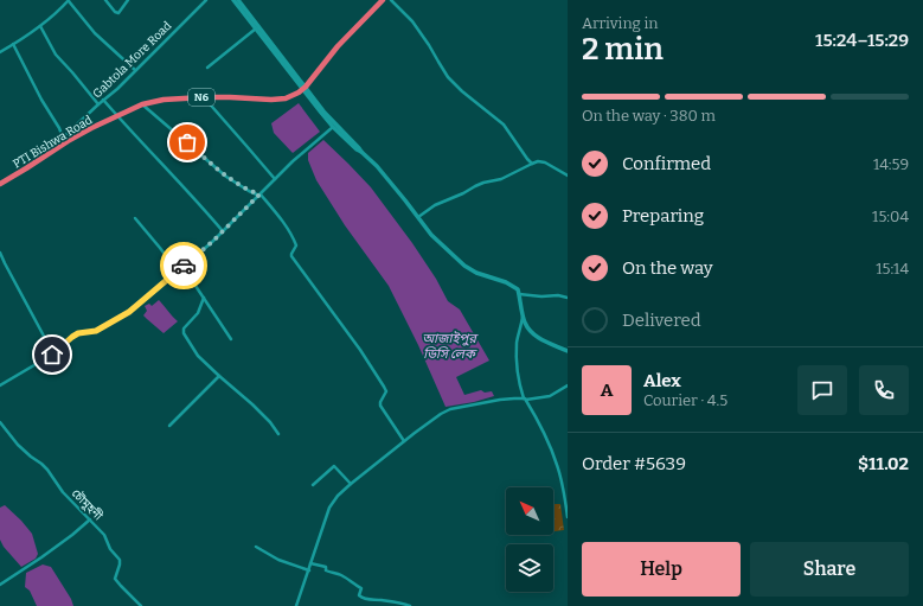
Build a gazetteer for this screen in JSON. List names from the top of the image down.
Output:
{
  "streets": {
    "highway": ["N6", "PTI Bishwa Road"],
    "street": ["Gabtola More Road", "চৌমুহনী"]
  },
  "crossings": [
    ["Gabtola More Road", "PTI Bishwa Road"]
  ],
  "water": ["আজাইপুর ডিসি লেক"],
  "north": "top left",
  "page": {
    "heading": ["2 min", "Arriving in", "15:24–15:29"],
    "panel": [
      "Alex",
      "Courier · 4.5",
      "Order #5639",
      "$11.02"
    ],
    "bar": "On the way · 380 m",
    "list": [
      ["Confirmed", "14:59"],
      ["Preparing", "15:04"],
      ["On the way", "15:14"],
      "Delivered"
    ],
    "round": "A",
    "buttons": ["Help", "Share"]
  }
}
